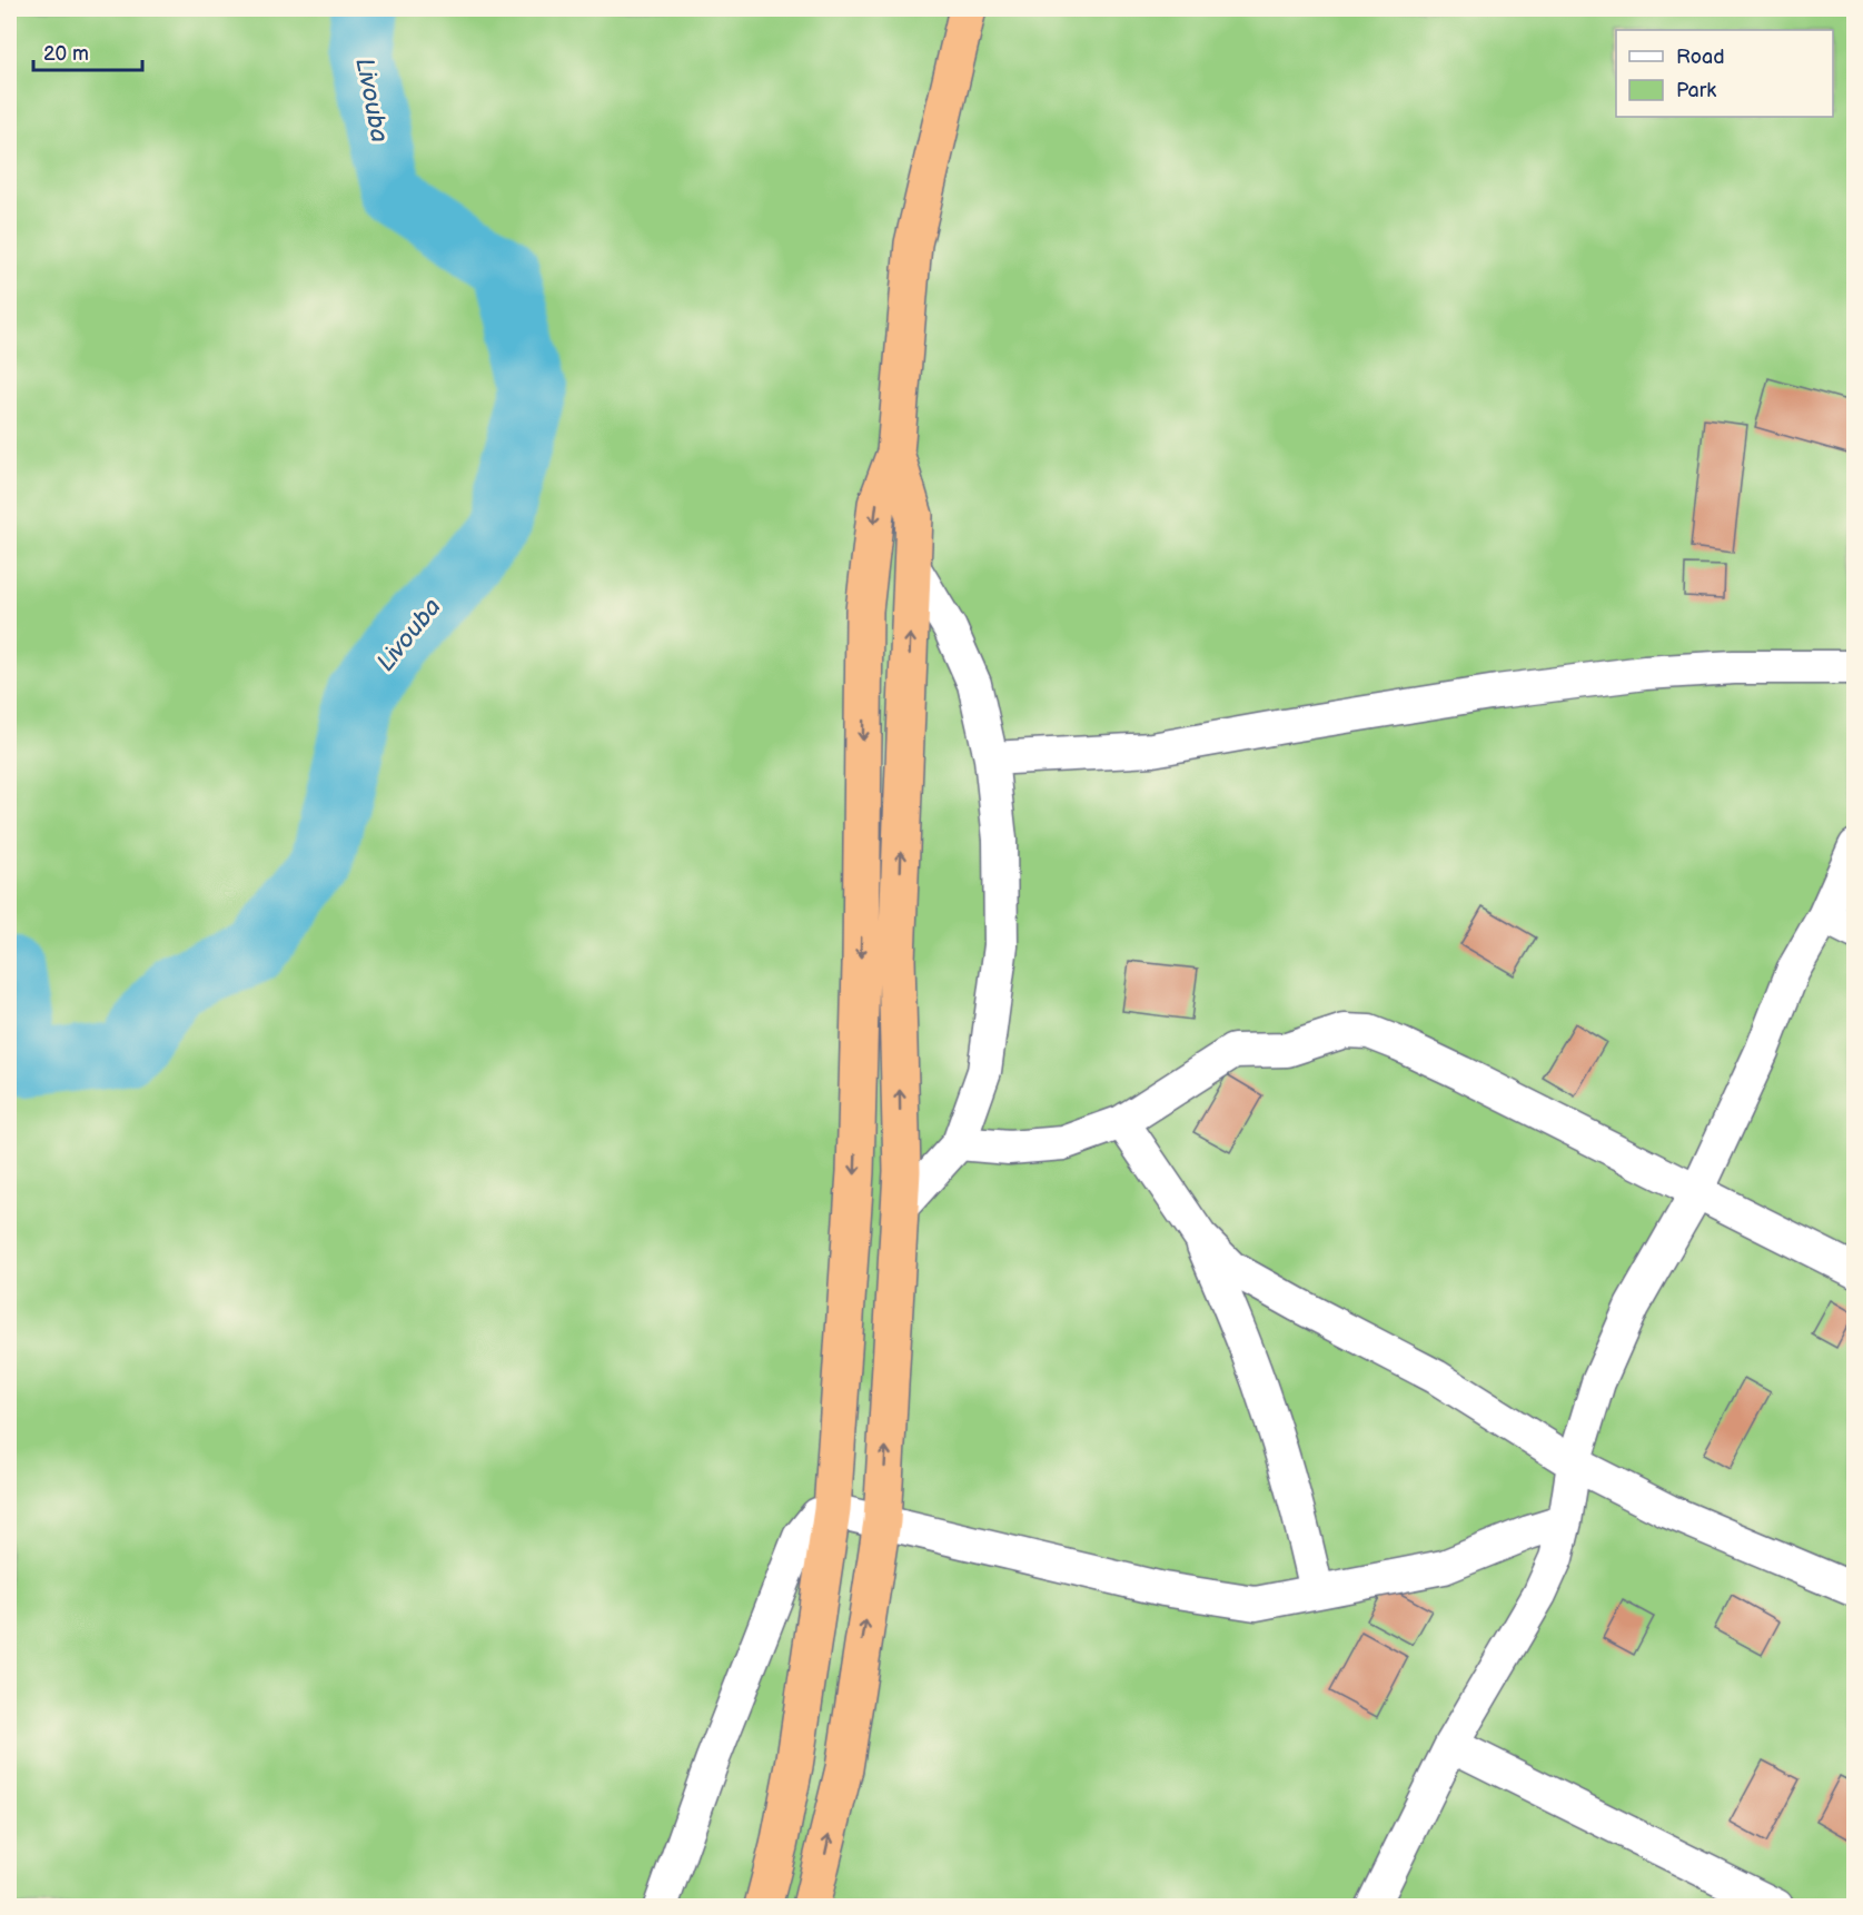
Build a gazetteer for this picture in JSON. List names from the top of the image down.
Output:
{
  "water": ["Livouba"],
  "legend": ["Road", "Park"],
  "scale_bar": "20 m"
}
